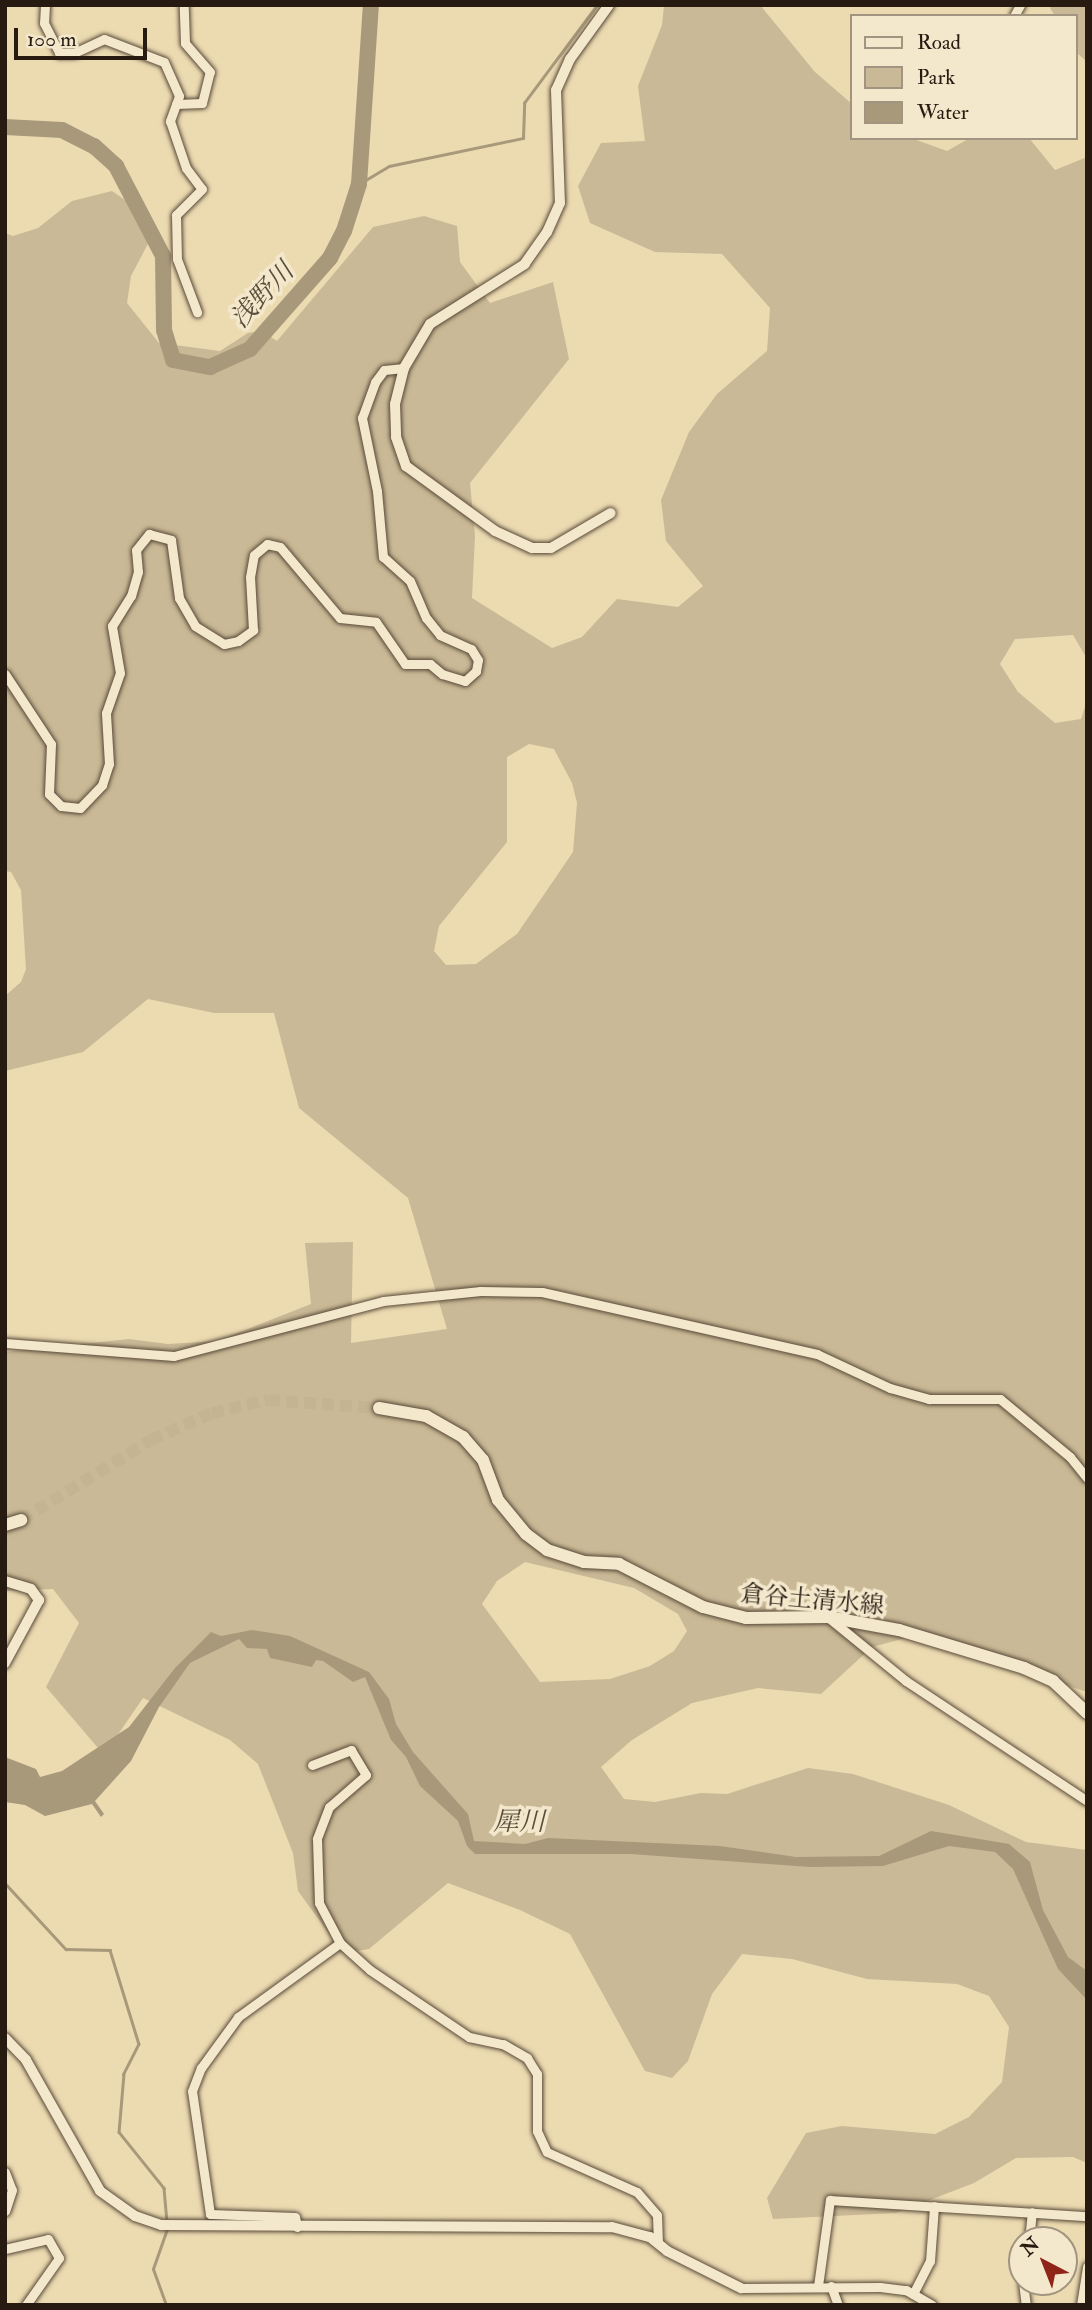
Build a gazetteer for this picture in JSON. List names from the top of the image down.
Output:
{
  "streets": {
    "main road": ["倉谷土清水線"]
  },
  "water": ["浅野川", "犀川"],
  "legend": ["Road", "Park", "Water"],
  "scale_bar": "100 m",
  "north": "top left"
}
